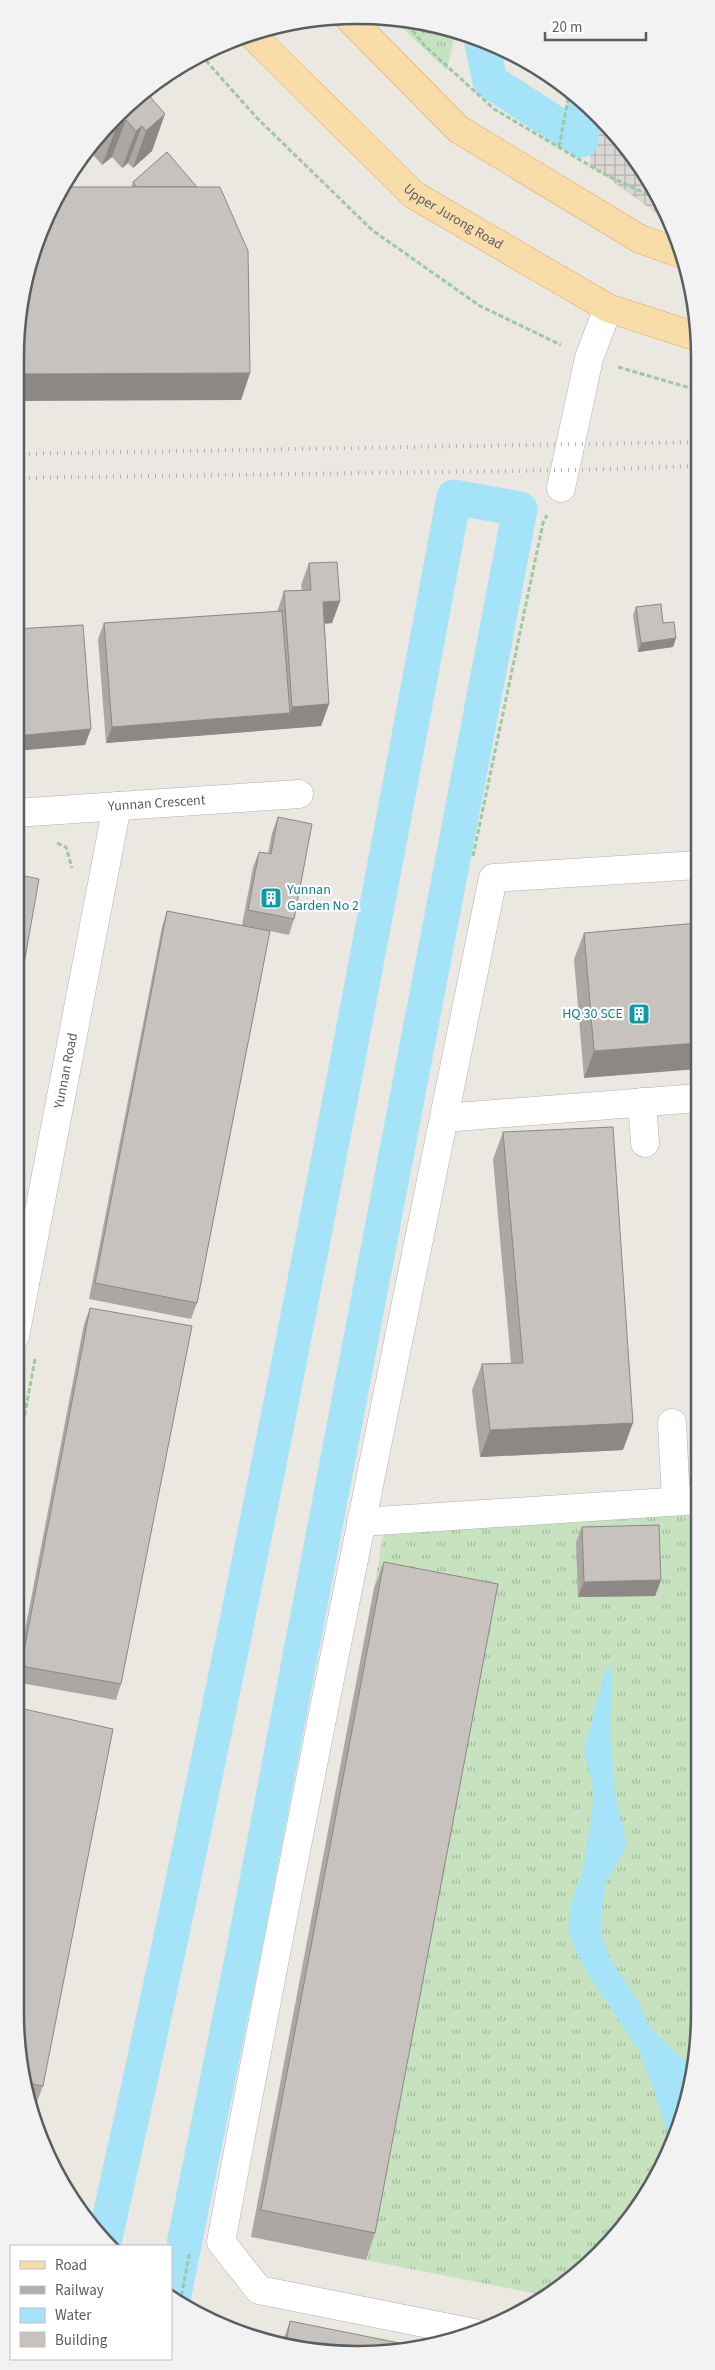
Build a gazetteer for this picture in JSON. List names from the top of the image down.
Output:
{
  "streets": {
    "main road": ["Upper Jurong Road"],
    "street": ["Yunnan Crescent", "Yunnan Road"]
  },
  "crossings": [
    ["Yunnan Crescent", "Yunnan Road"]
  ],
  "places": {
    "building": ["Yunnan Garden No 2", "HQ 30 SCE"]
  },
  "legend": [
    "Road",
    "Railway",
    "Water",
    "Building"
  ],
  "scale_bar": "20 m"
}
